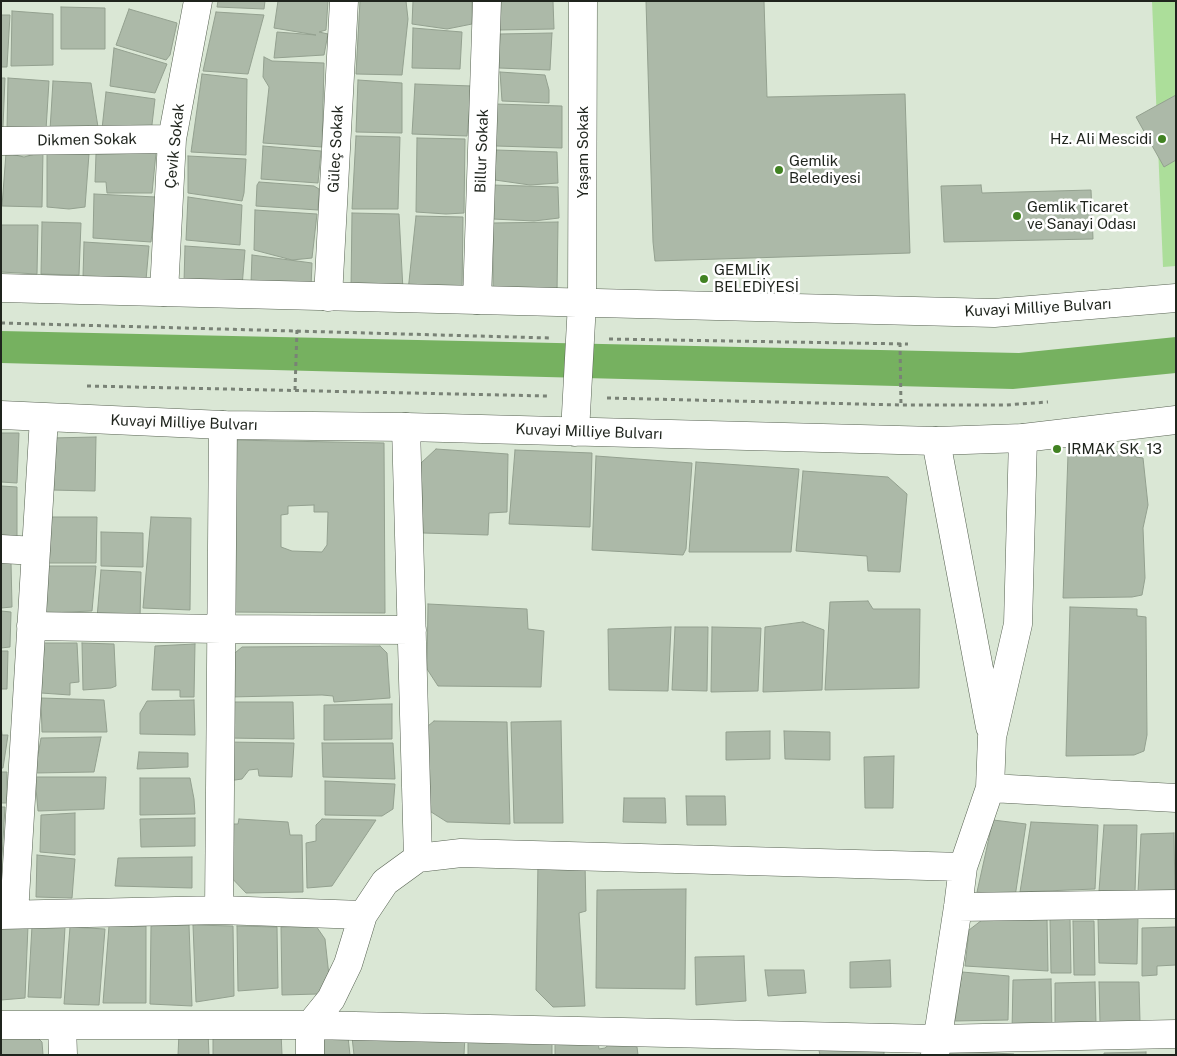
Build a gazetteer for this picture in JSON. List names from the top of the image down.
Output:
{
  "streets": {
    "street": [
      "Dikmen Sokak",
      "Çevik Sokak",
      "Güleç Sokak",
      "Billur Sokak",
      "Yaşam Sokak",
      "Kuvayi Milliye Bulvarı"
    ]
  },
  "crossings": [
    ["Dikmen Sokak", "Çevik Sokak"],
    ["Çevik Sokak", "Kuvayi Milliye Bulvarı"],
    ["Güleç Sokak", "Kuvayi Milliye Bulvarı"],
    ["Billur Sokak", "Kuvayi Milliye Bulvarı"],
    ["Yaşam Sokak", "Kuvayi Milliye Bulvarı"]
  ],
  "places": [
    "Hz. Ali Mescidi",
    "Gemlik Belediyesi",
    "Gemlik Ticaret ve Sanayi Odası",
    "GEMLİK BELEDİYESİ",
    "IRMAK SK. 13"
  ]
}
